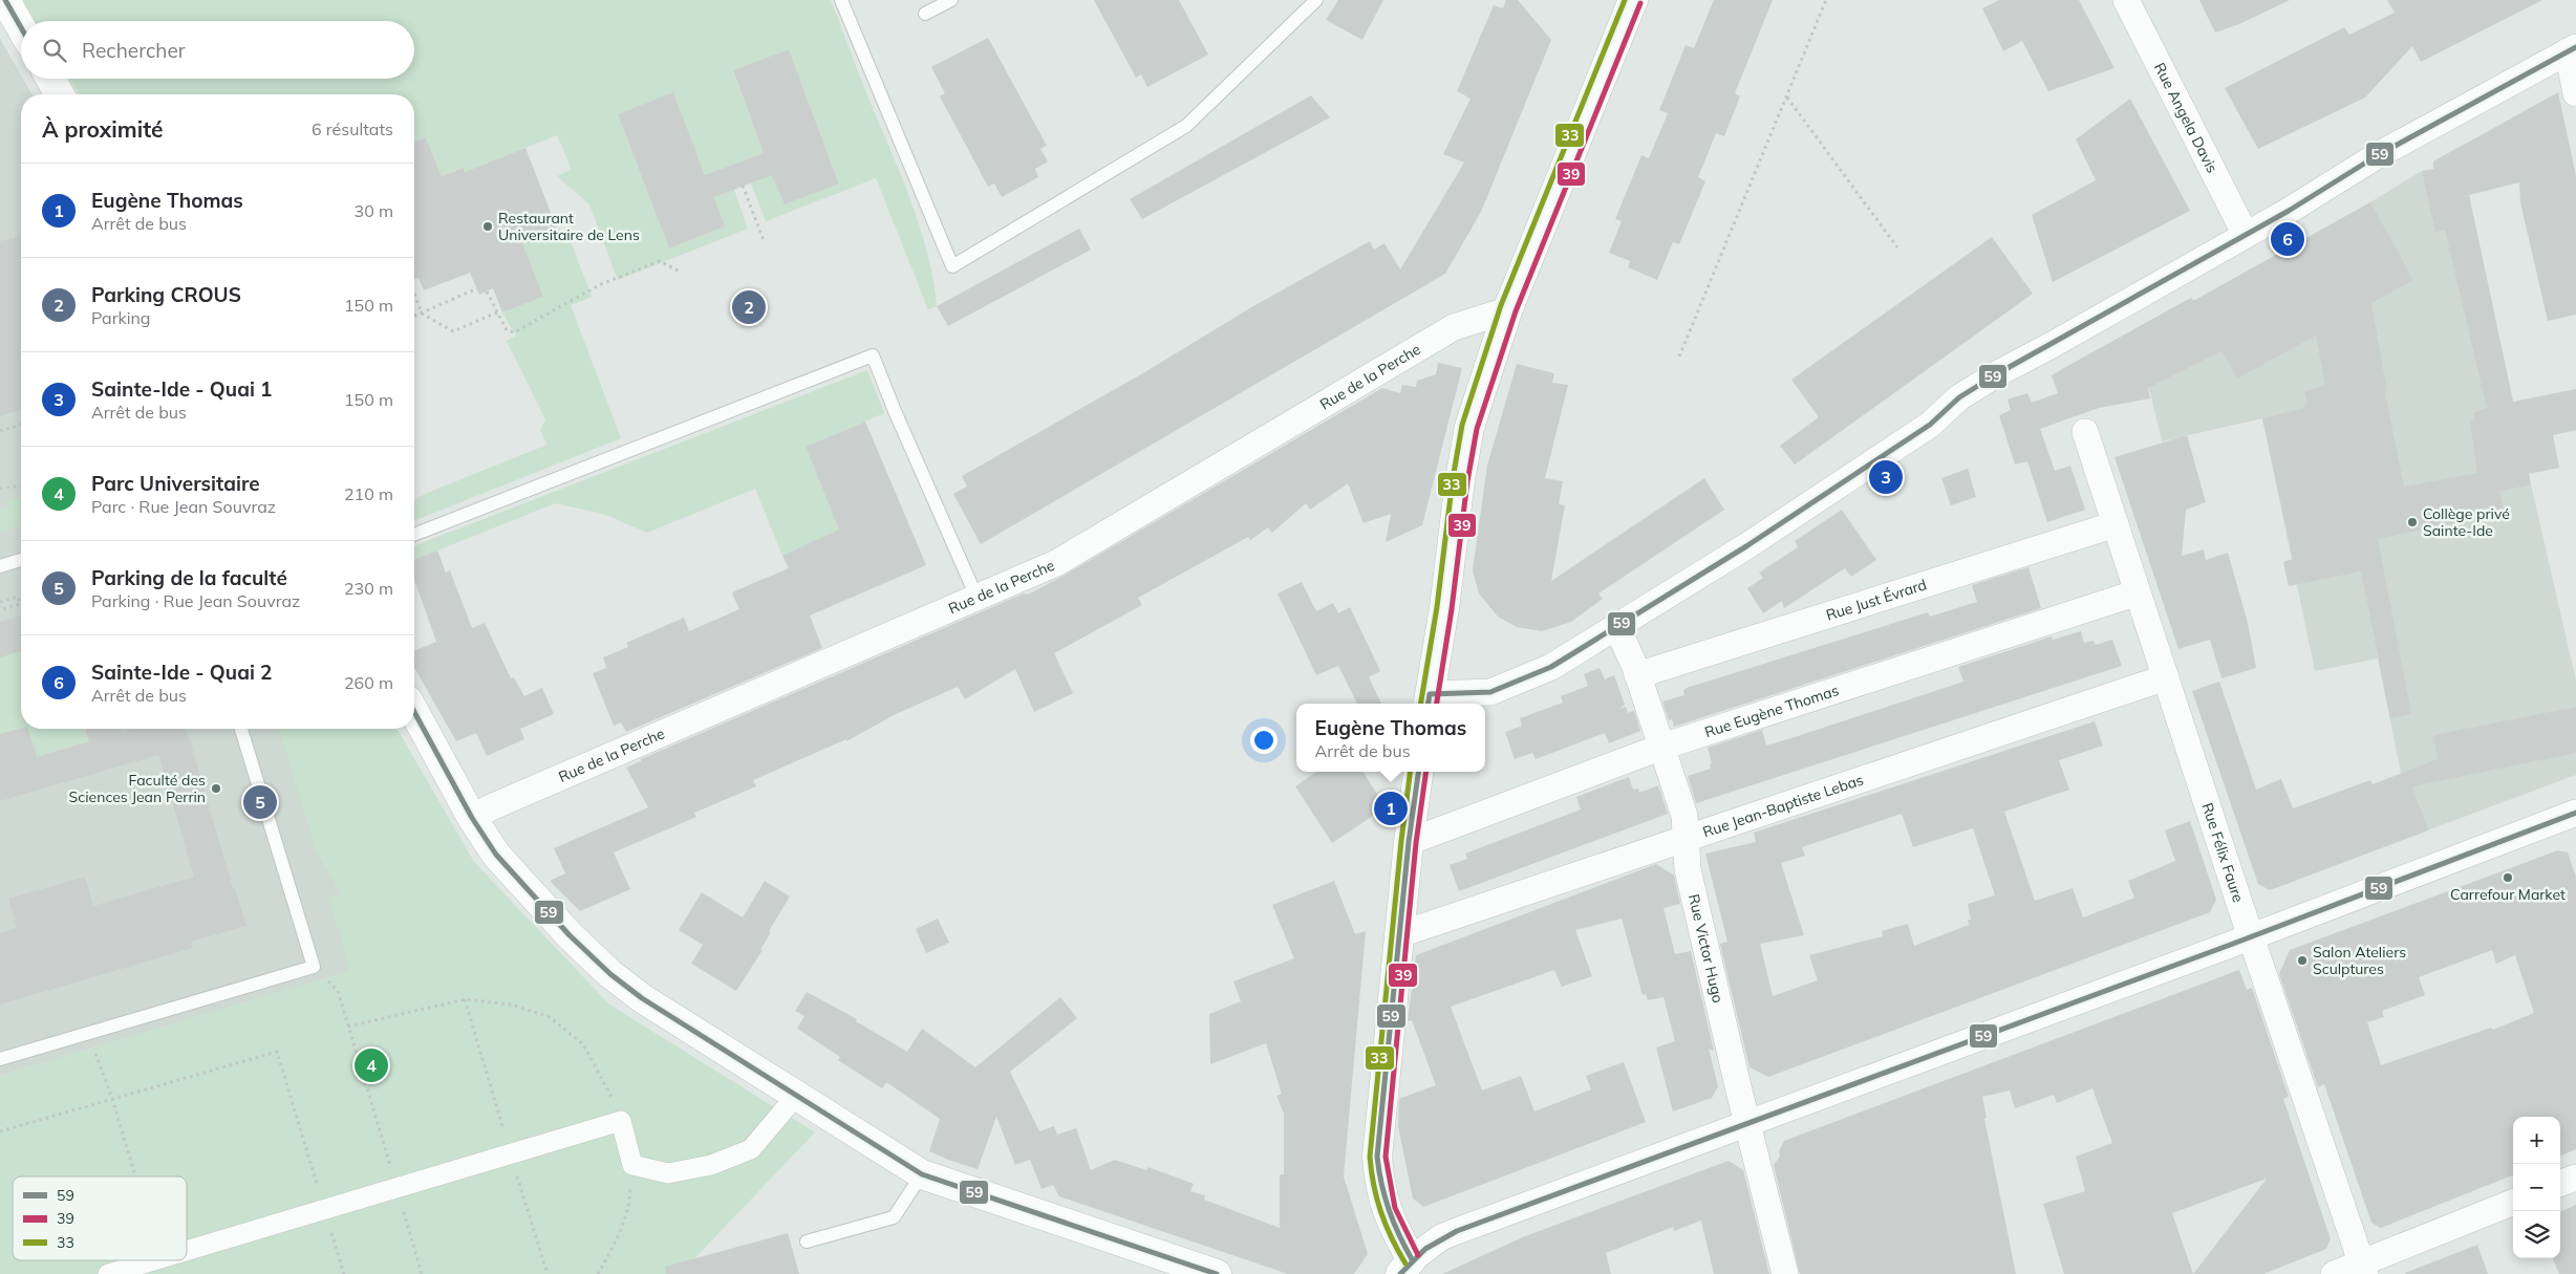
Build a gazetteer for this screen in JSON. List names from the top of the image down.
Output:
{
  "streets": {
    "street": [
      "Rue Angela Davis",
      "Rue de la Perche",
      "Rue Just Évrard",
      "Rue Eugène Thomas",
      "Rue Jean-Baptiste Lebas",
      "Rue Félix Faure",
      "Rue Victor Hugo"
    ]
  },
  "crossings": [
    ["Rue Just Évrard", "Rue Félix Faure"],
    ["Rue Just Évrard", "Rue Victor Hugo"],
    ["Rue Eugène Thomas", "Rue Félix Faure"],
    ["Rue Eugène Thomas", "Rue Victor Hugo"],
    ["Rue Jean-Baptiste Lebas", "Rue Félix Faure"],
    ["Rue Jean-Baptiste Lebas", "Rue Victor Hugo"]
  ],
  "places": [
    "Restaurant Universitaire de Lens",
    "Collège privé Sainte-Ide",
    "Faculté des Sciences Jean Perrin",
    "Carrefour Market",
    "Salon Ateliers Sculptures"
  ],
  "lines": ["transit line 59", "transit line 33", "transit line 39"],
  "legend": ["59", "39", "33"],
  "page": {
    "search": "Rechercher",
    "heading": ["À proximité", "6 résultats"],
    "list": [
      {
        "mark": "1",
        "name": "Eugène Thomas",
        "note": "Arrêt de bus",
        "value": "30 m"
      },
      {
        "mark": "2",
        "name": "Parking CROUS",
        "note": "Parking",
        "value": "150 m"
      },
      {
        "mark": "3",
        "name": "Sainte-Ide - Quai 1",
        "note": "Arrêt de bus",
        "value": "150 m"
      },
      {
        "mark": "4",
        "name": "Parc Universitaire",
        "note": "Parc · Rue Jean Souvraz",
        "value": "210 m"
      },
      {
        "mark": "5",
        "name": "Parking de la faculté",
        "note": "Parking · Rue Jean Souvraz",
        "value": "230 m"
      },
      {
        "mark": "6",
        "name": "Sainte-Ide - Quai 2",
        "note": "Arrêt de bus",
        "value": "260 m"
      }
    ],
    "pins": [
      "6",
      "2",
      "3",
      "5",
      "1",
      "4"
    ],
    "popup": ["Eugène Thomas", "Arrêt de bus"],
    "map_buttons": ["+", "−"]
  }
}
